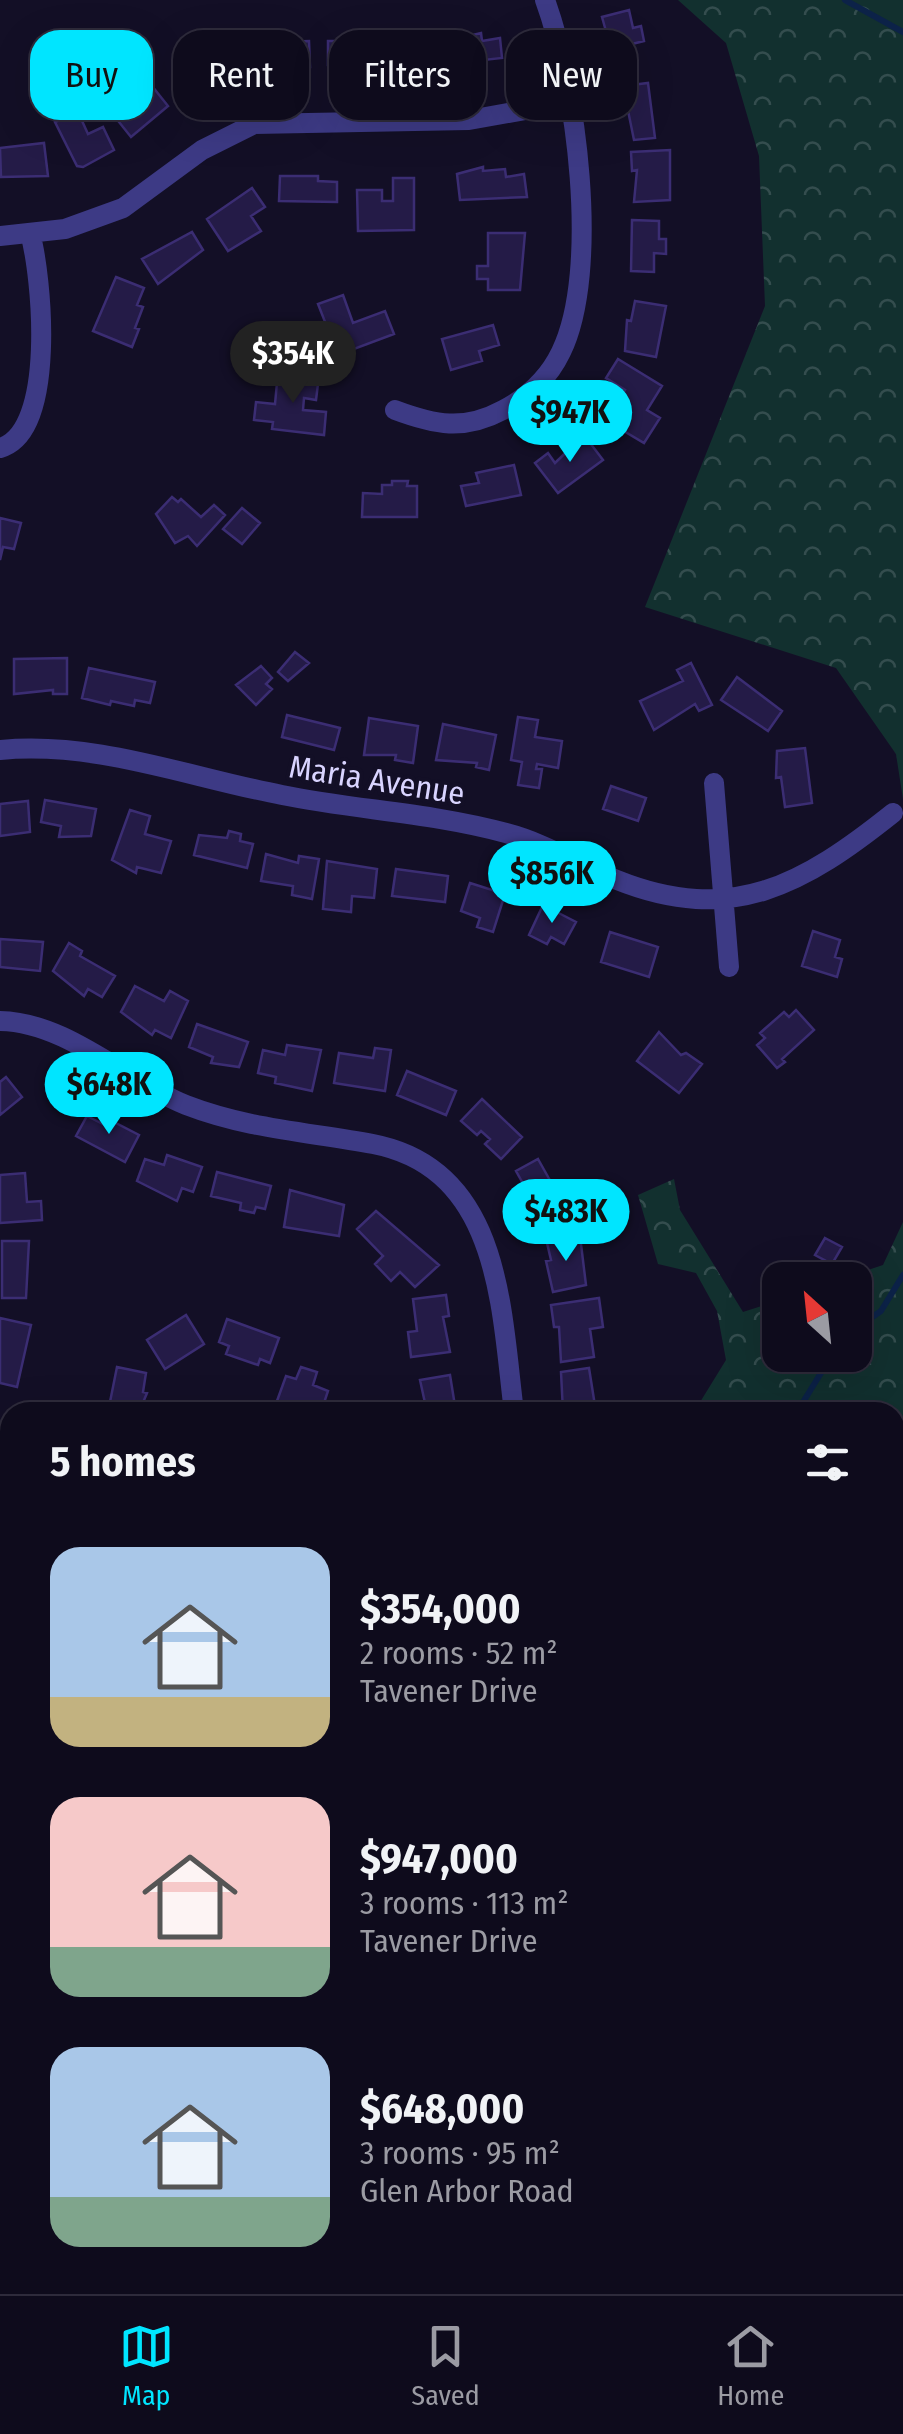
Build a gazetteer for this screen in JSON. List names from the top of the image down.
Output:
{
  "streets": {
    "street": ["Maria Avenue"]
  },
  "north": "top left",
  "page": {
    "chip": [
      "Buy",
      "Rent",
      "Filters",
      "New"
    ],
    "price": [
      "$354K",
      "$947K",
      "$856K",
      "$648K",
      "$483K"
    ],
    "heading": "5 homes",
    "list": [
      {
        "name": "$354,000",
        "note": "2 rooms · 52 m² · Tavener Drive"
      },
      {
        "name": "$947,000",
        "note": "3 rooms · 113 m² · Tavener Drive"
      },
      {
        "name": "$648,000",
        "note": "3 rooms · 95 m² · Glen Arbor Road"
      }
    ],
    "tabs": ["Map", "Saved", "Home"]
  }
}
